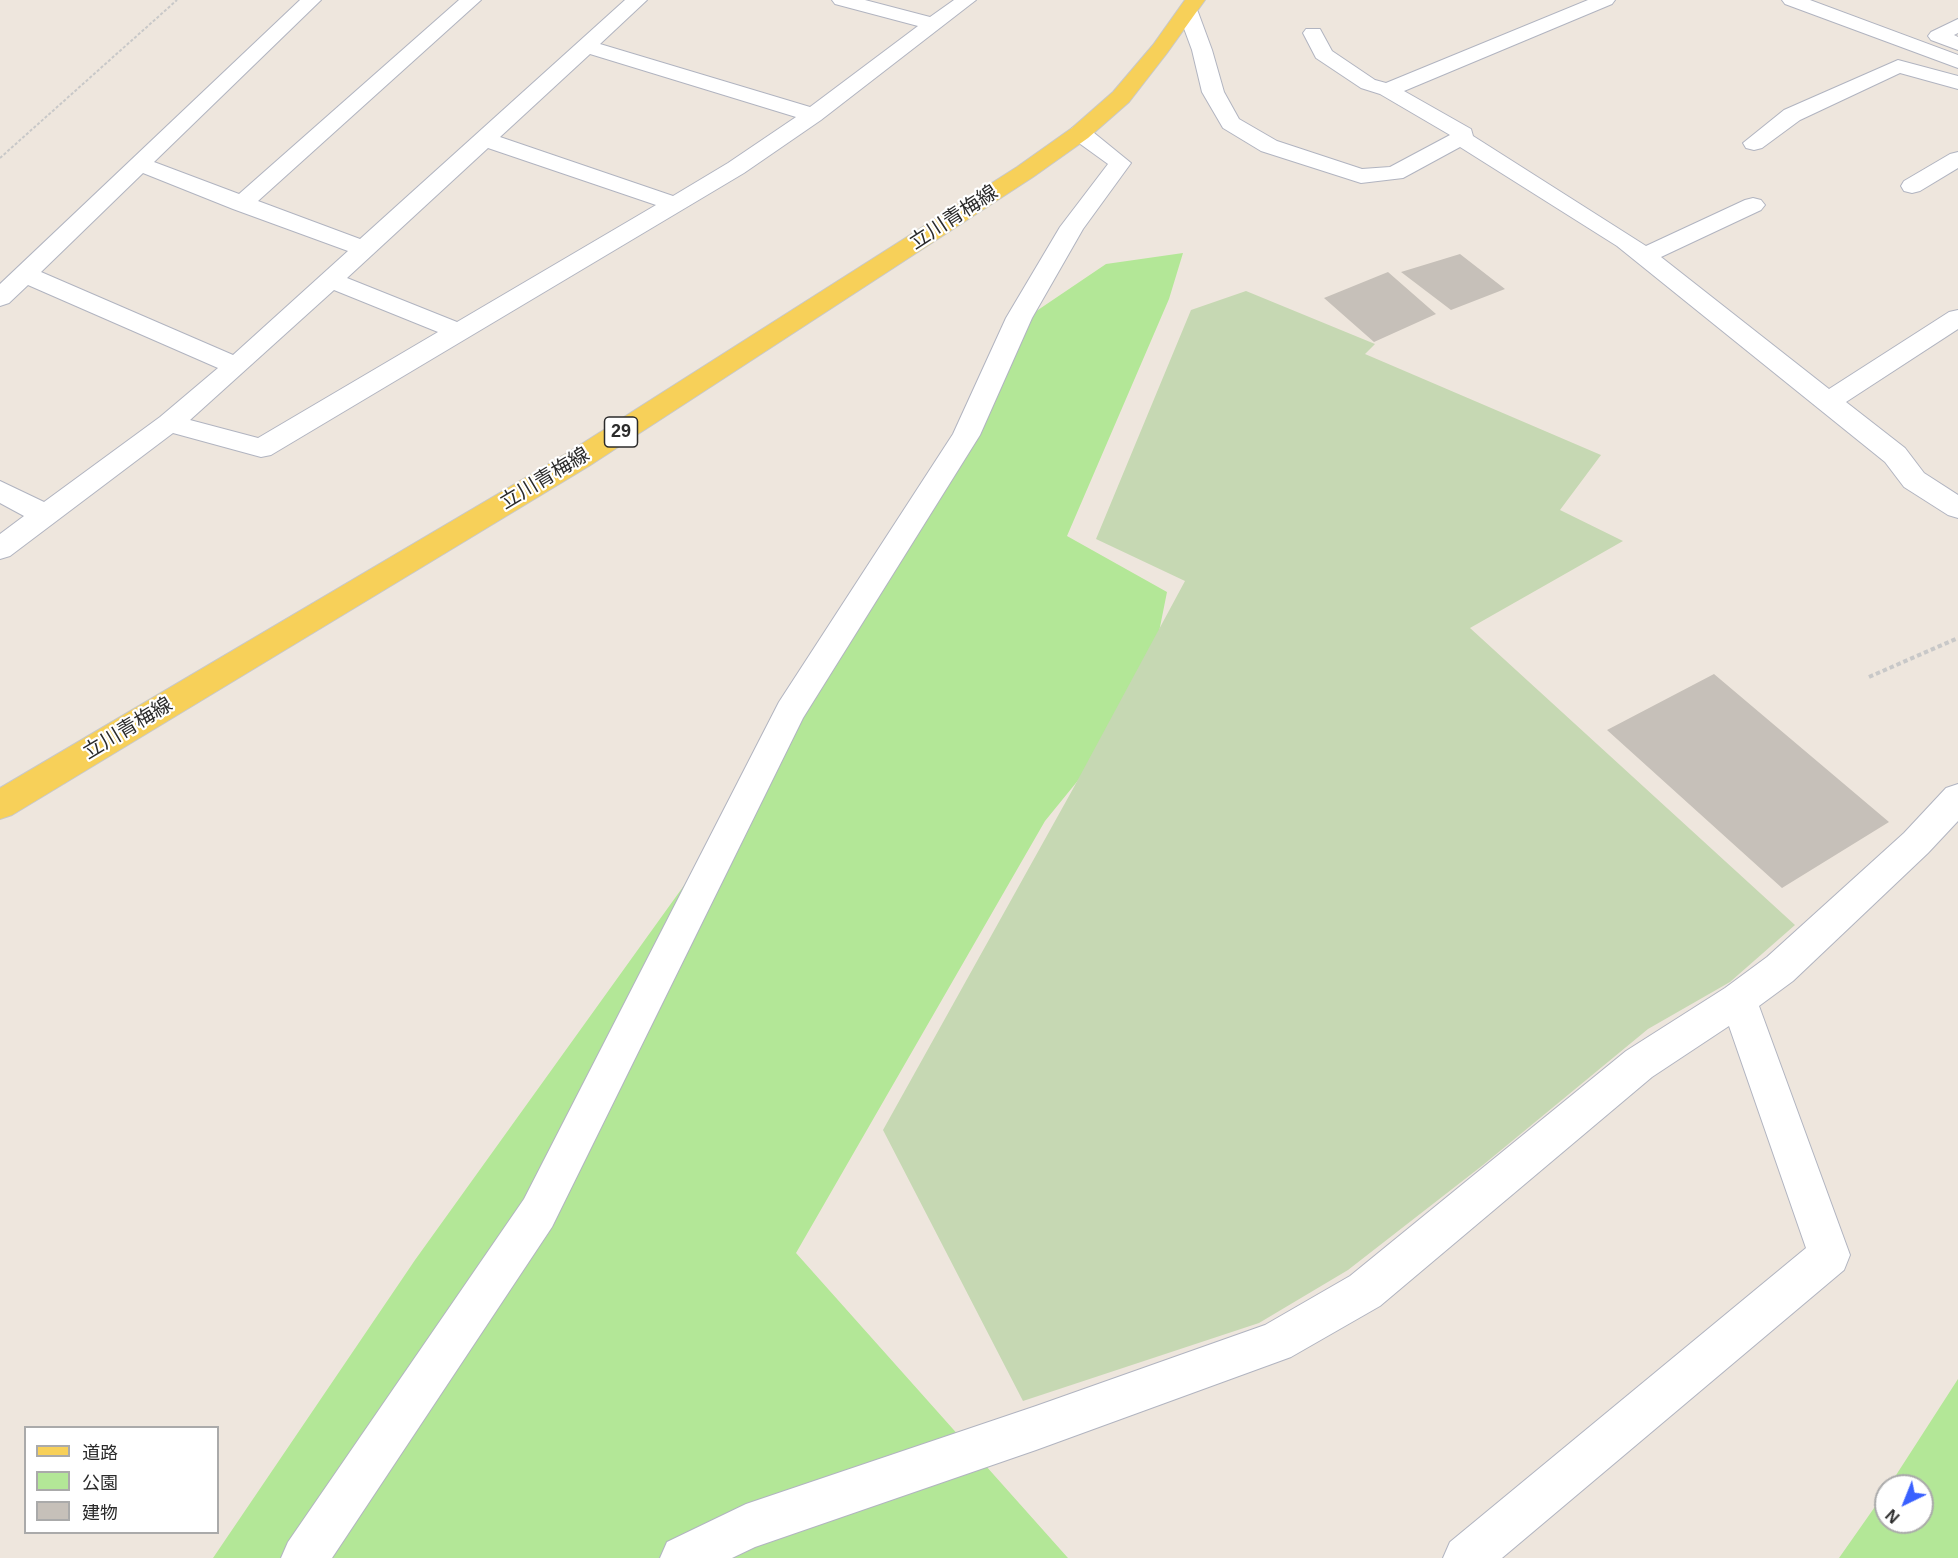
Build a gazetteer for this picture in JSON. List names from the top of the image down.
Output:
{
  "streets": {
    "main road": ["立川青梅線", "29"]
  },
  "legend": ["道路", "公園", "建物"],
  "north": "bottom left"
}
